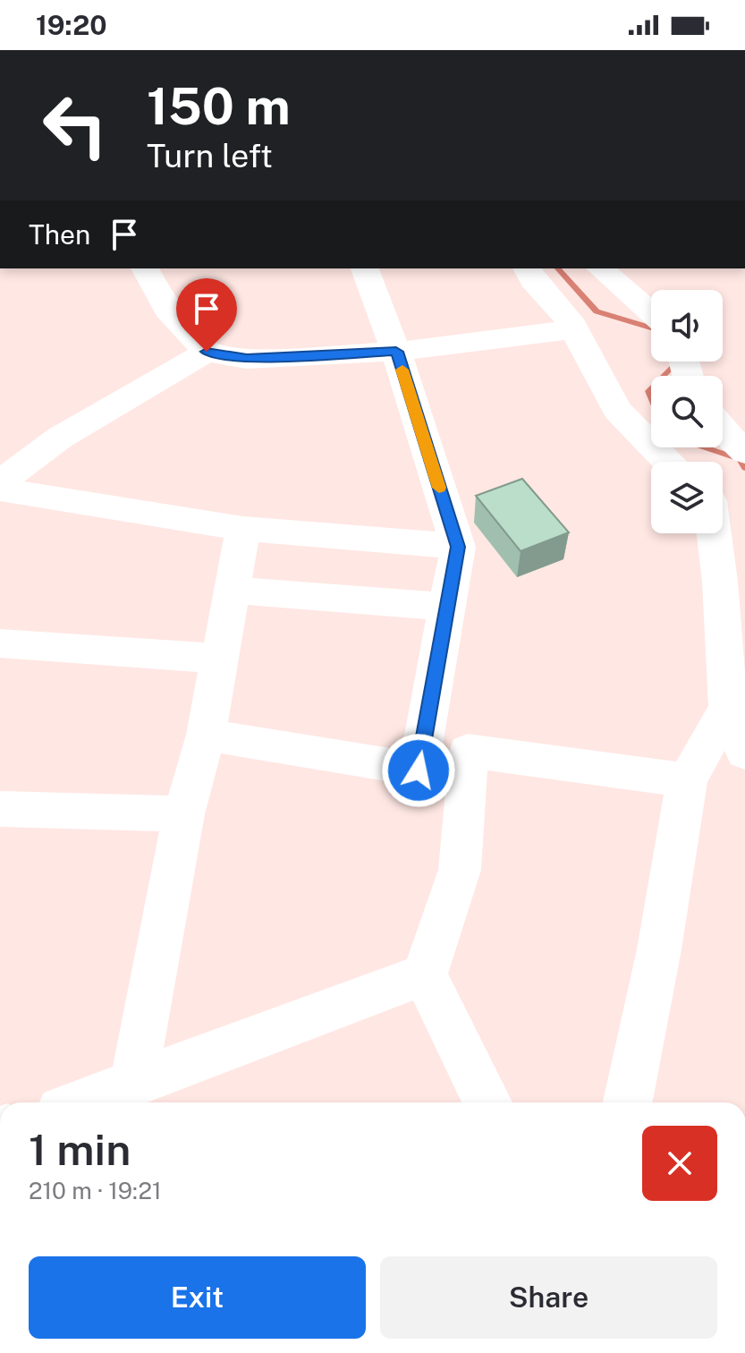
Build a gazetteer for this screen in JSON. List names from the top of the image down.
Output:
{
  "page": {
    "status": "19:20",
    "turn": ["150 m", "Turn left"],
    "then": "Then",
    "heading": ["1 min", "210 m · 19:21"],
    "buttons": ["Exit", "Share"]
  }
}
